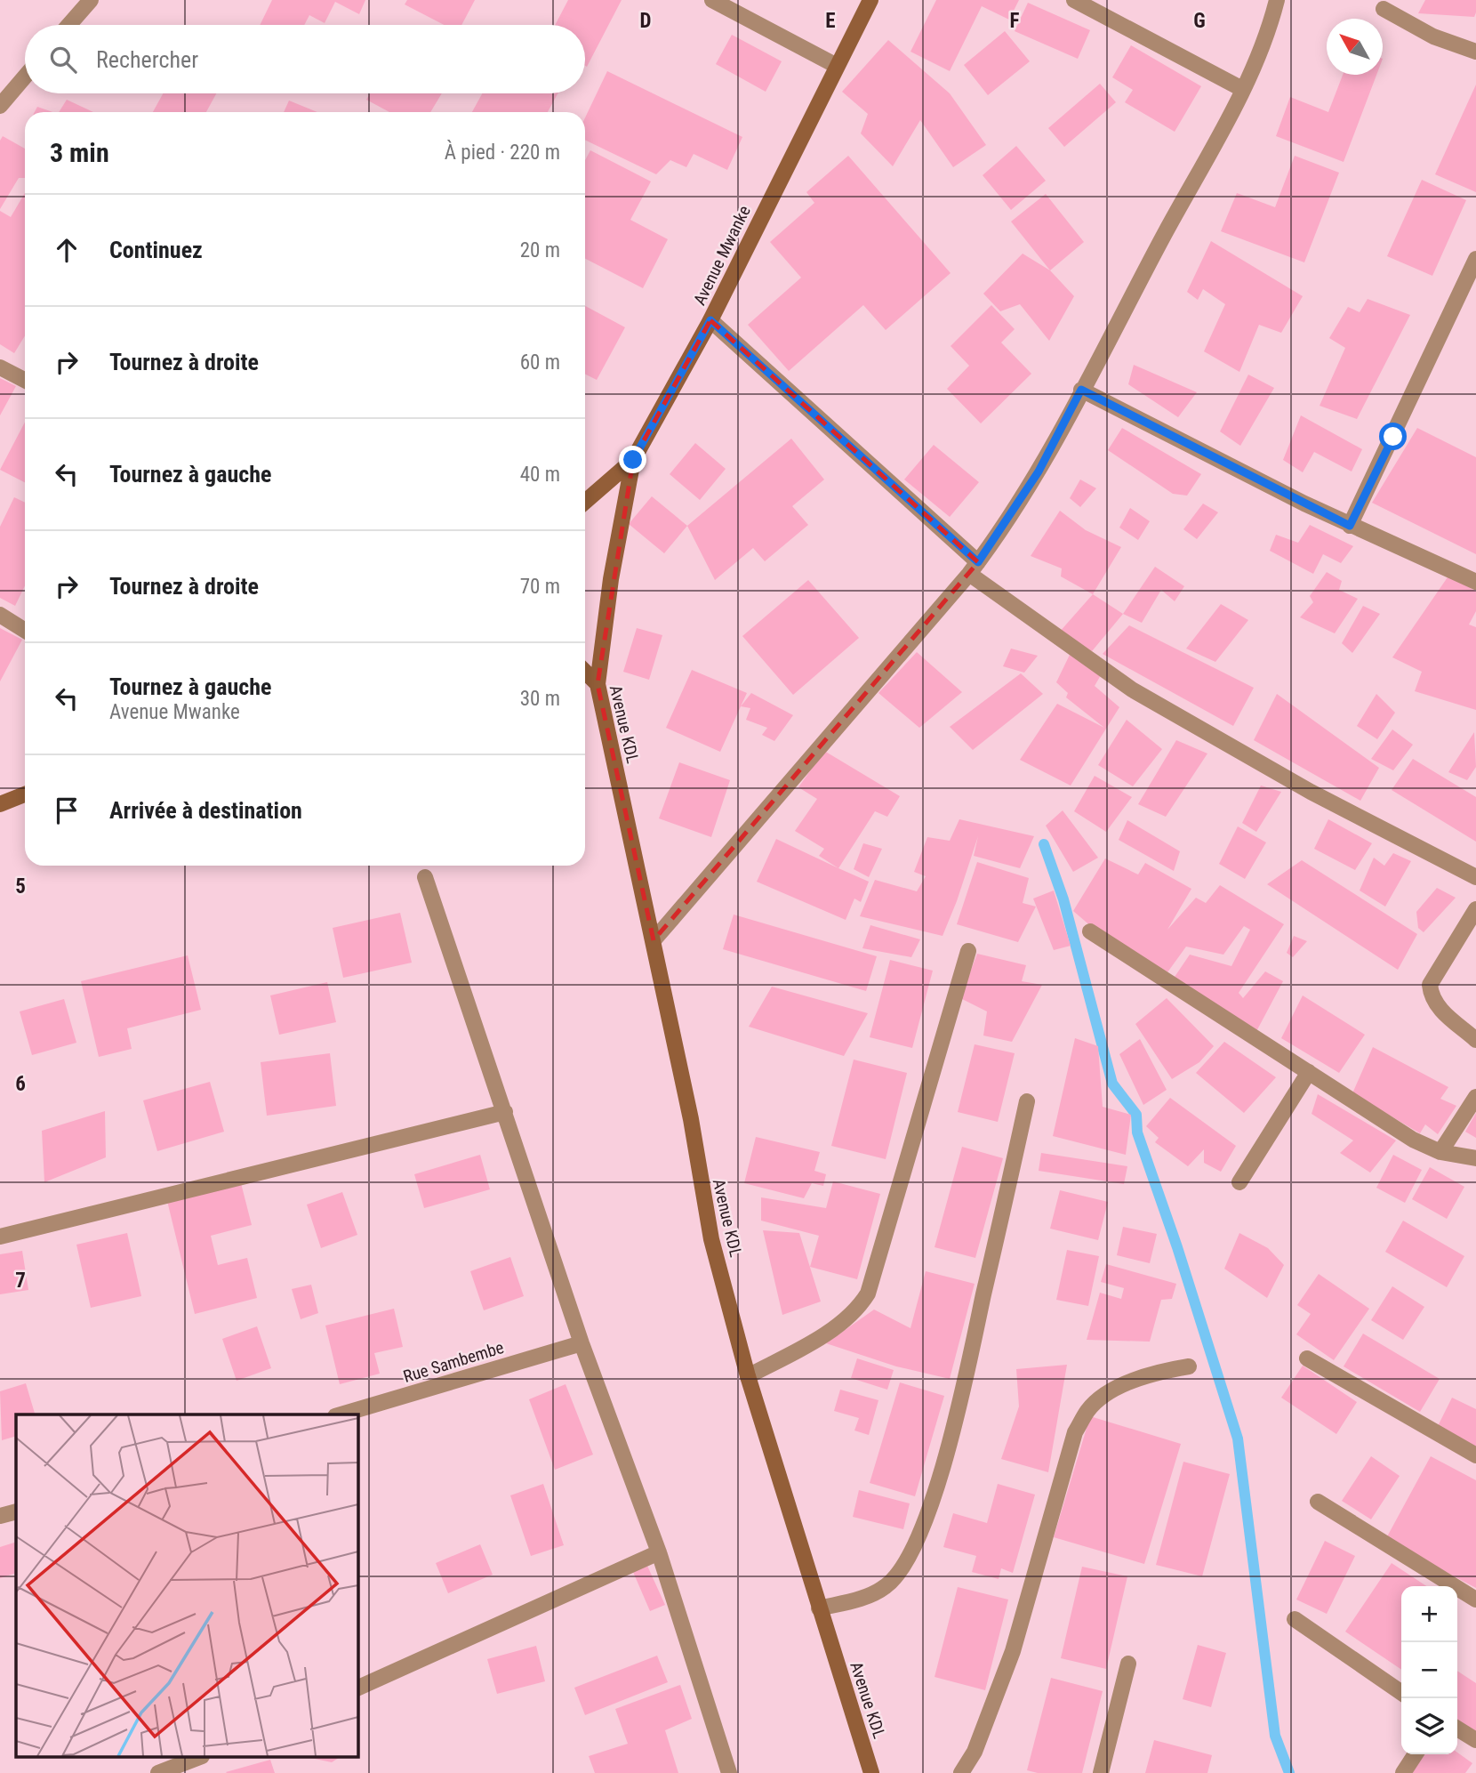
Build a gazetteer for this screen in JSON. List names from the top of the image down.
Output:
{
  "streets": {
    "street": ["Avenue Mwanke", "Avenue KDL", "Rue Sambembe"]
  },
  "north": "top left",
  "page": {
    "search": "Rechercher",
    "heading": ["3 min", "À pied · 220 m"],
    "list": [
      ["Continuez", "20 m"],
      ["Tournez à droite", "60 m"],
      ["Tournez à gauche", "40 m"],
      ["Tournez à droite", "70 m"],
      ["Tournez à gauche", "Avenue Mwanke", "30 m"],
      "Arrivée à destination"
    ],
    "map_buttons": ["+", "−"]
  },
  "grid": {
    "columns": [
      "D",
      "E",
      "F",
      "G"
    ],
    "rows": ["5", "6", "7"]
  }
}
